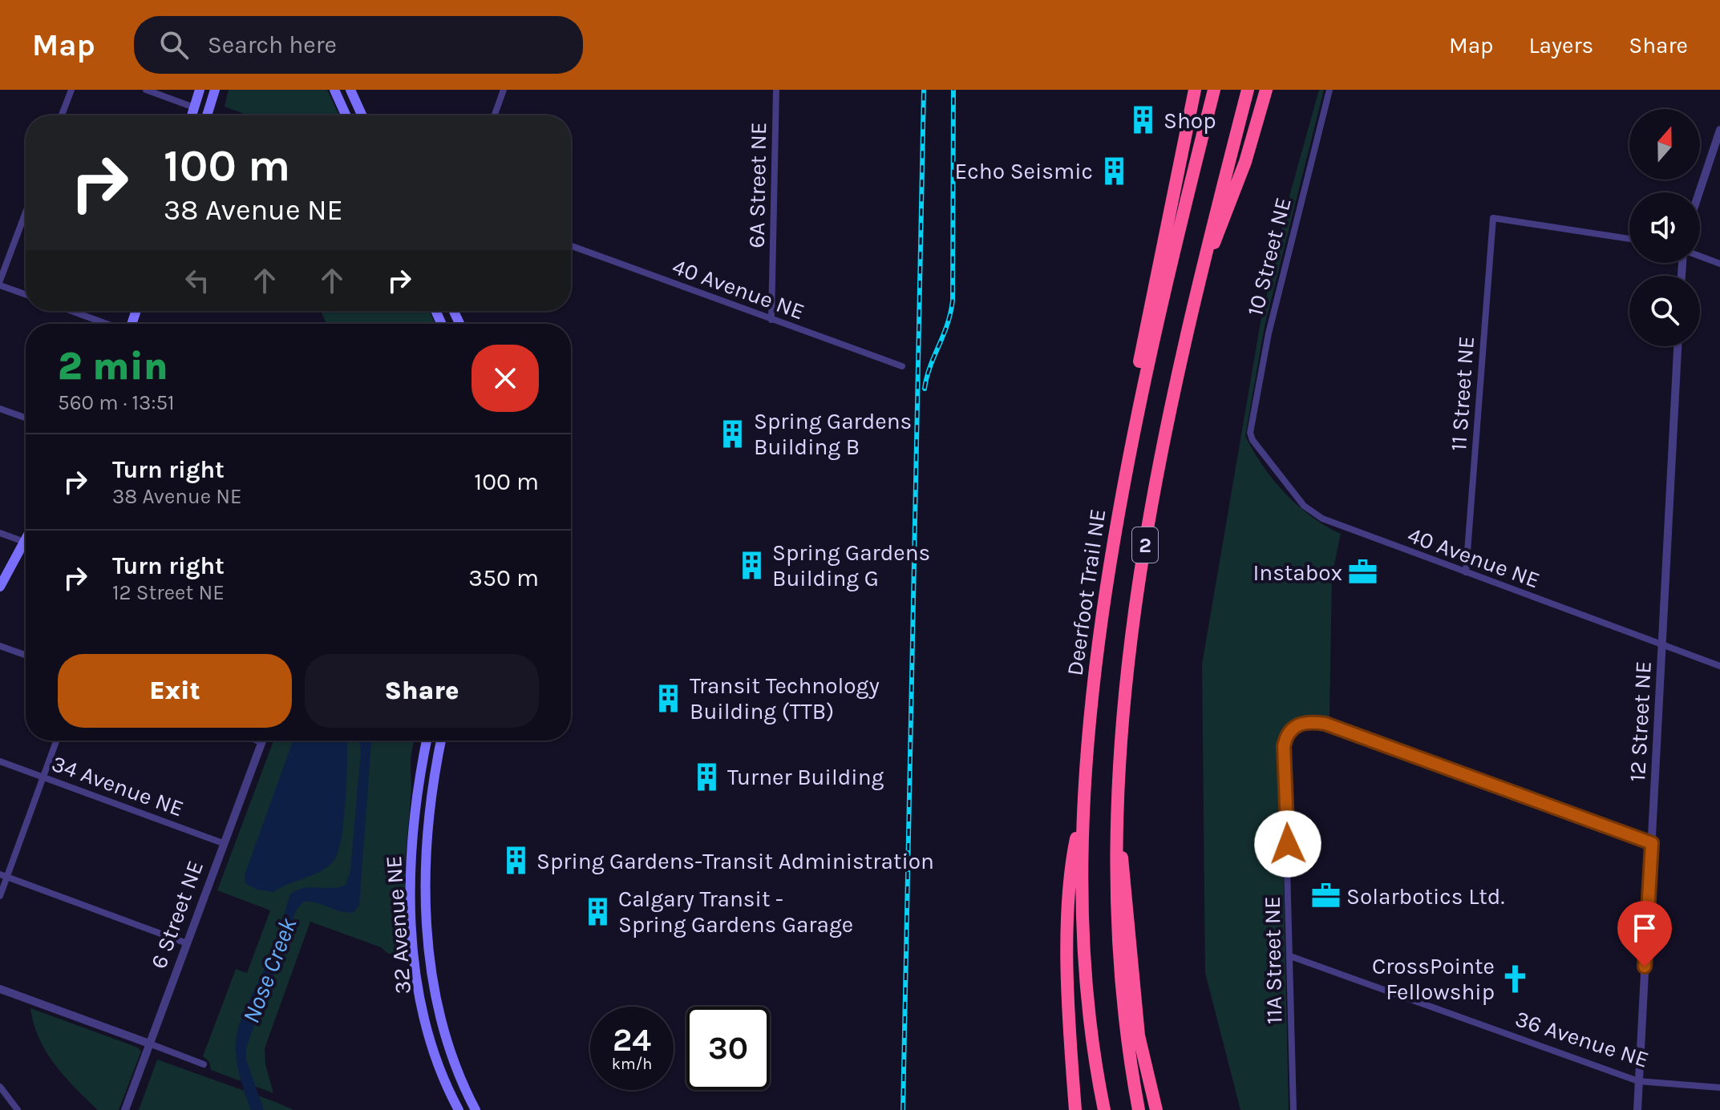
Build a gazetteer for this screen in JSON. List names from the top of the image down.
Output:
{
  "streets": {
    "highway": ["2", "Deerfoot Trail NE"],
    "main road": ["32 Avenue NE"],
    "street": [
      "6A Street NE",
      "10 Street NE",
      "40 Avenue NE",
      "11 Street NE",
      "12 Street NE",
      "34 Avenue NE",
      "6 Street NE",
      "11A Street NE",
      "36 Avenue NE"
    ]
  },
  "crossings": [
    ["6A Street NE", "40 Avenue NE"],
    ["10 Street NE", "40 Avenue NE"],
    ["40 Avenue NE", "11 Street NE"],
    ["40 Avenue NE", "12 Street NE"],
    ["12 Street NE", "11A Street NE"],
    ["12 Street NE", "36 Avenue NE"],
    ["34 Avenue NE", "6 Street NE"],
    ["11A Street NE", "36 Avenue NE"]
  ],
  "water": ["Nose Creek"],
  "places": {
    "building": [
      "Shop",
      "Echo Seismic",
      "Spring Gardens Building B",
      "Spring Gardens Building G",
      "Transit Technology Building (TTB)",
      "Turner Building",
      "Spring Gardens-Transit Administration",
      "Calgary Transit - Spring Gardens Garage"
    ],
    "office": ["Instabox", "Solarbotics Ltd."],
    "church": ["CrossPointe Fellowship"]
  },
  "north": "top",
  "page": {
    "header": "Map",
    "search": "Search here",
    "nav": ["Map", "Layers", "Share"],
    "turn": ["100 m", "38 Avenue NE"],
    "heading": ["2 min", "560 m · 13:51"],
    "list": [
      {
        "name": "Turn right",
        "note": "38 Avenue NE",
        "value": "100 m"
      },
      {
        "name": "Turn right",
        "note": "12 Street NE",
        "value": "350 m"
      }
    ],
    "buttons": ["Exit", "Share"],
    "speed": "24 km/h",
    "limit": "30"
  }
}
